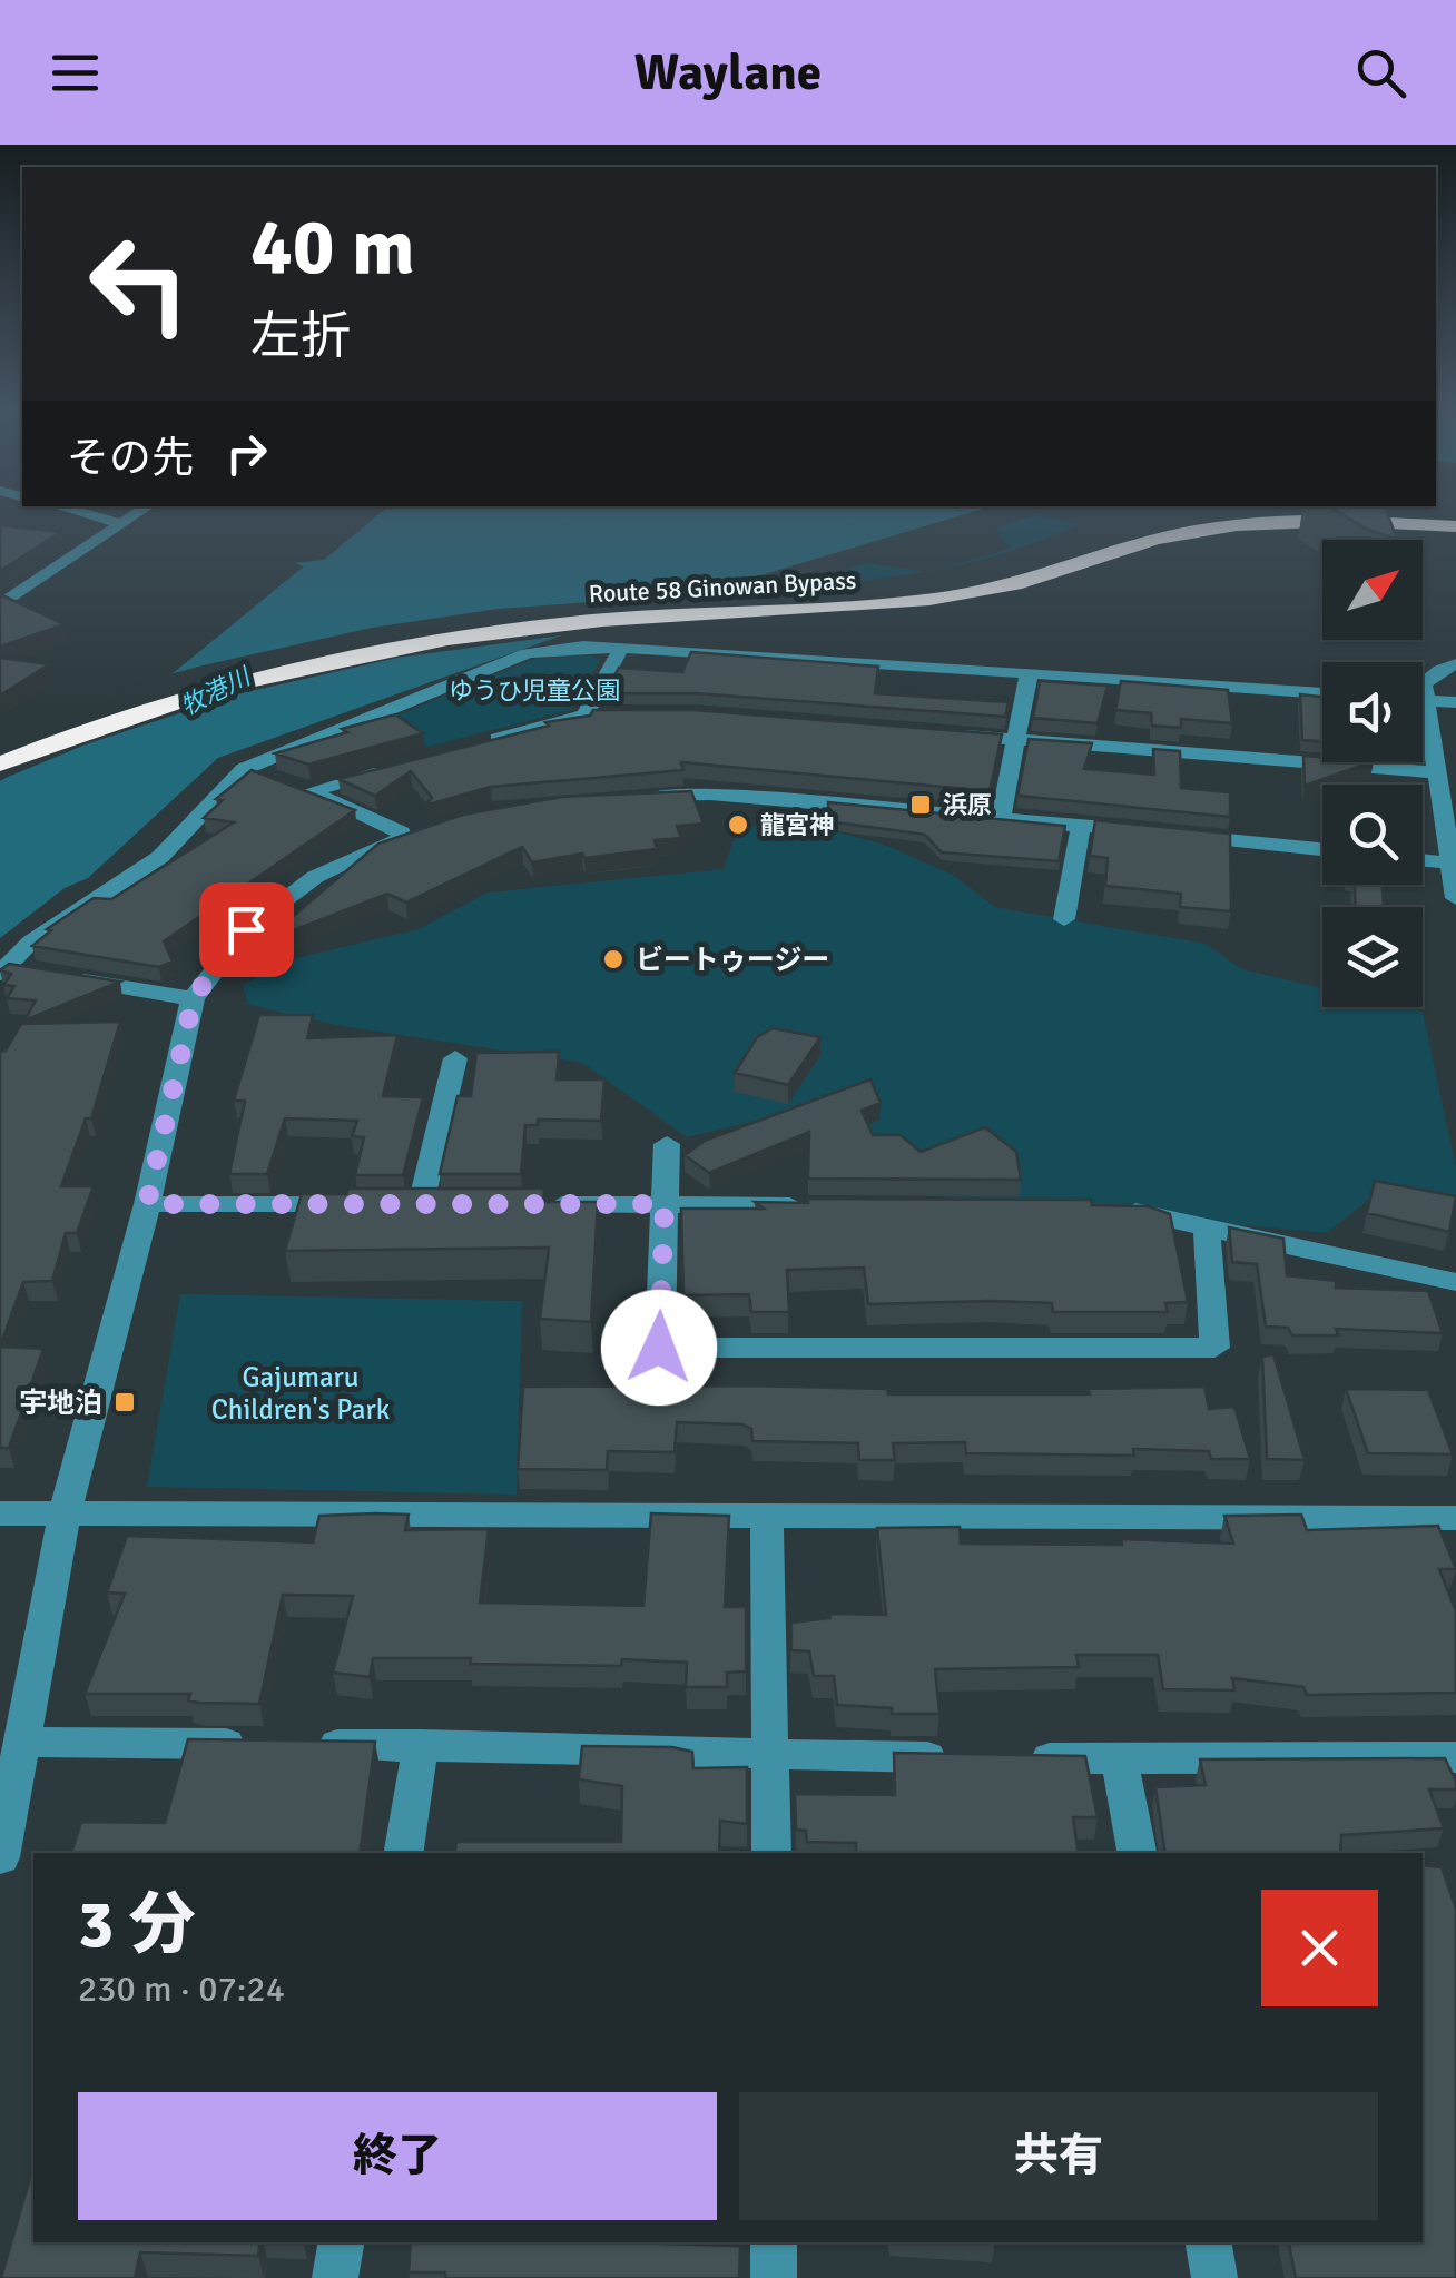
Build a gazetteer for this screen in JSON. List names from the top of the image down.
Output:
{
  "streets": {
    "highway": ["Route 58 Ginowan Bypass"]
  },
  "water": ["牧港川"],
  "parks": ["ゆうひ児童公園", "Gajumaru Children's Park"],
  "places": {
    "transit": ["浜原", "宇地泊"],
    "other": ["龍宮神", "ビートゥージー"]
  },
  "north": "top right",
  "page": {
    "header": "Waylane",
    "turn": ["40 m", "左折"],
    "then": "その先",
    "heading": ["3 分", "230 m · 07:24"],
    "buttons": ["終了", "共有"]
  }
}
